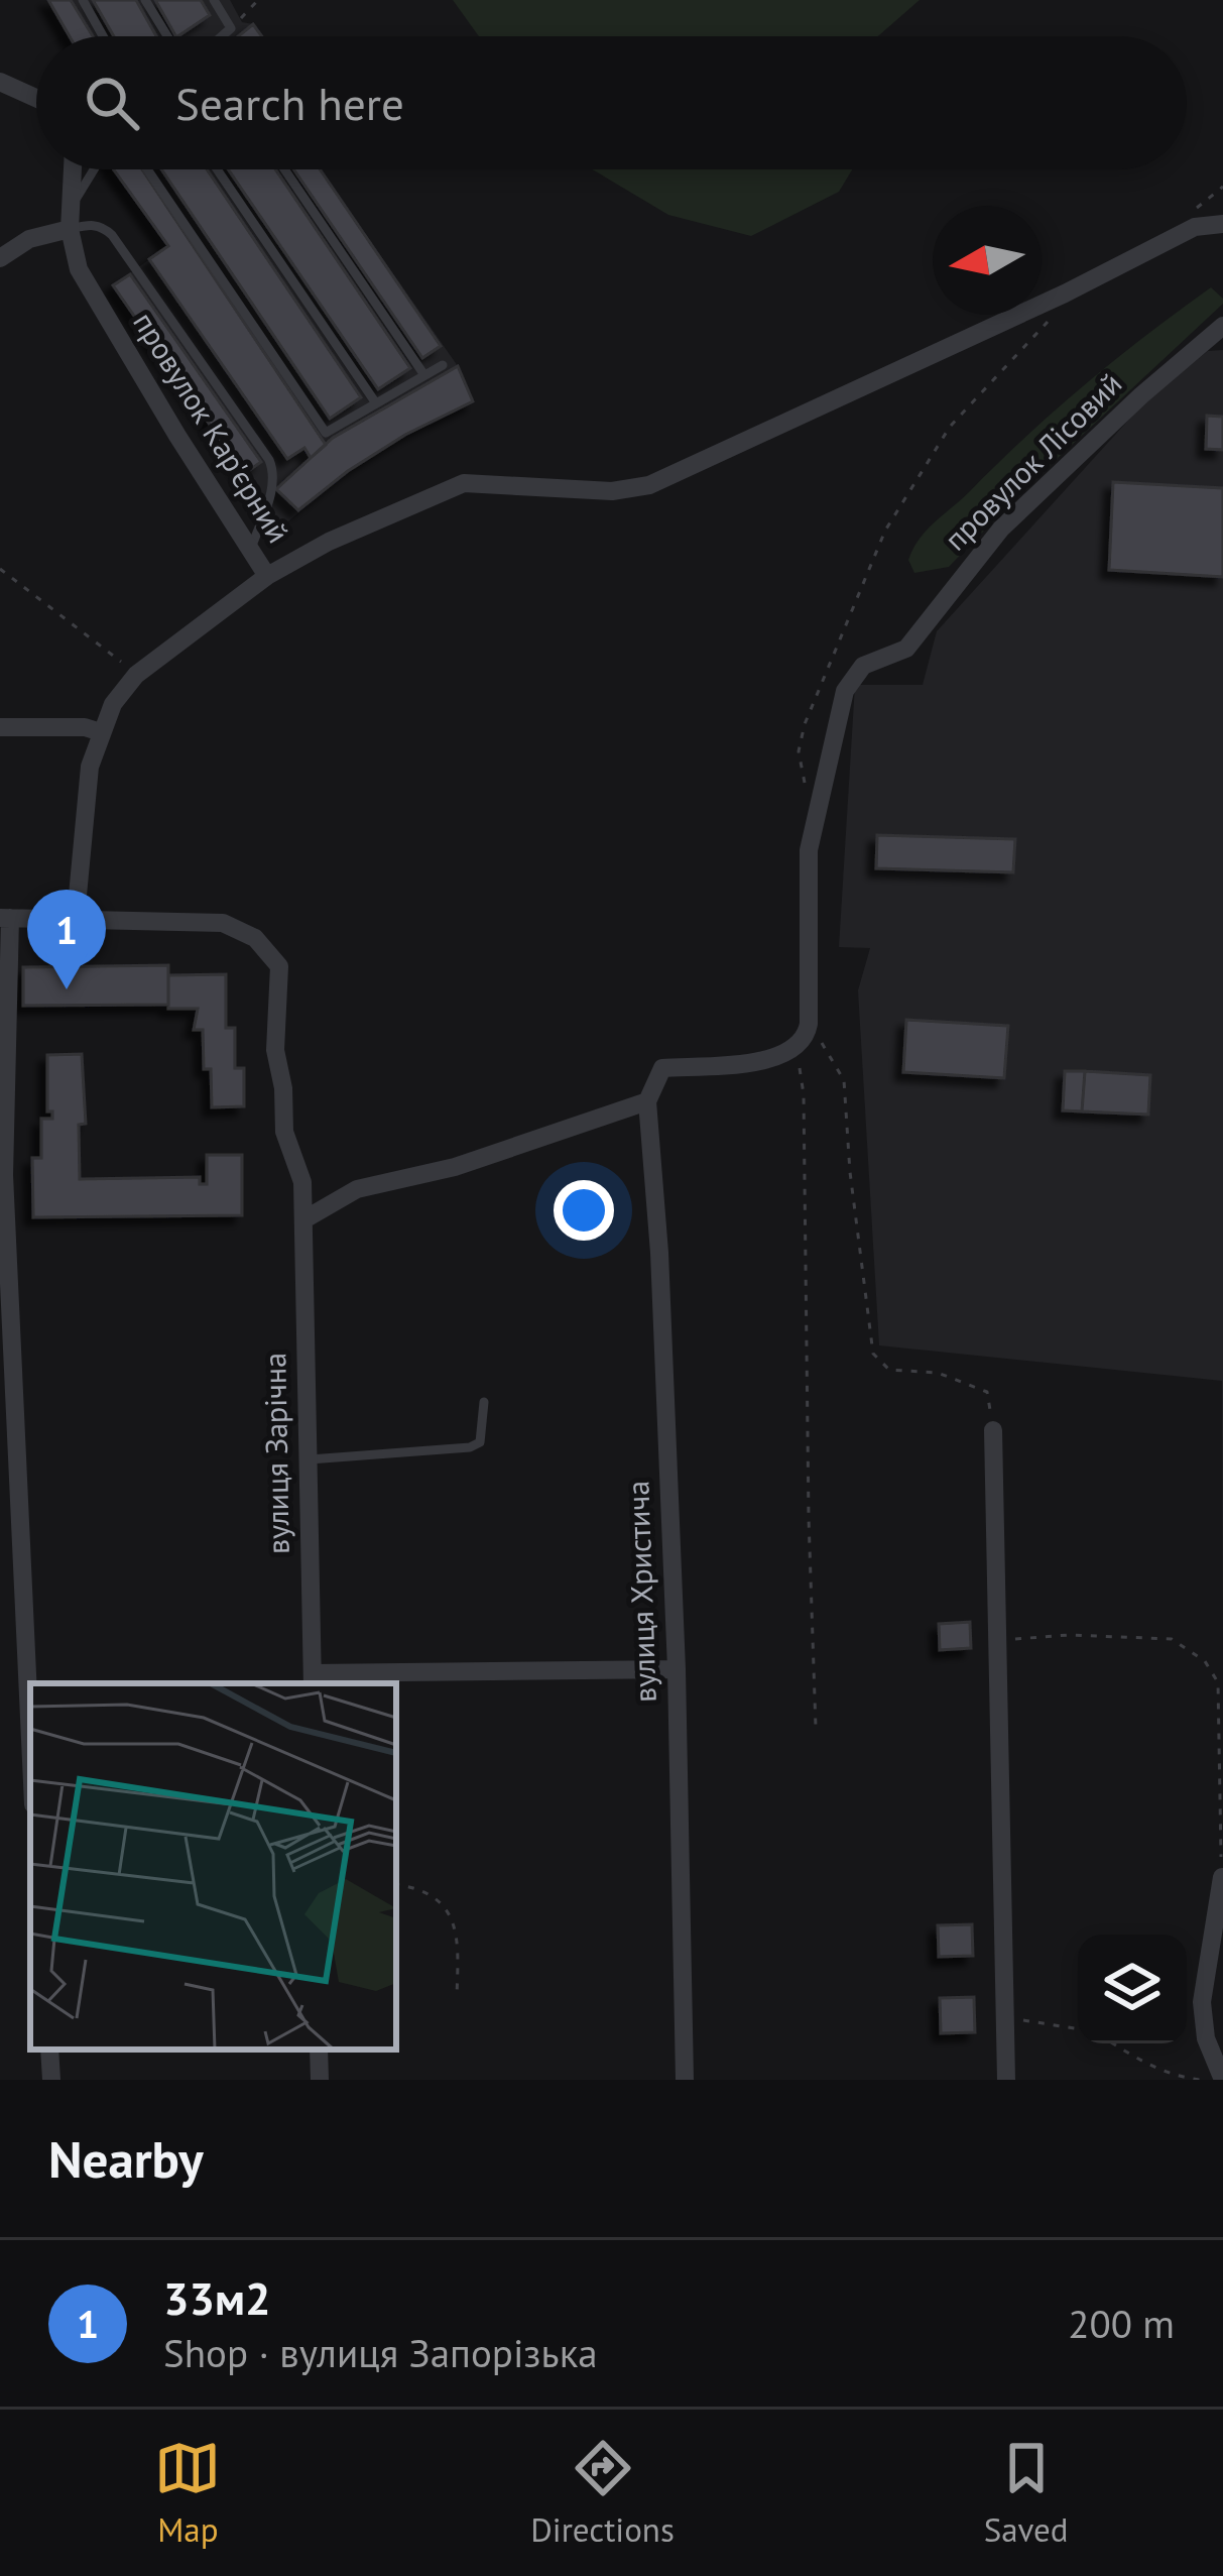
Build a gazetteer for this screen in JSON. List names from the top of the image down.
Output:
{
  "streets": {
    "street": [
      "провулок Кар'єрний",
      "провулок Лісовий",
      "вулиця Зарічна",
      "вулиця Христича"
    ]
  },
  "crossings": [
    ["провулок Кар'єрний", "вулиця Зарічна"]
  ],
  "north": "left",
  "page": {
    "search": "Search here",
    "pins": "1",
    "heading": "Nearby",
    "list": [
      {
        "mark": "1",
        "name": "33м2",
        "note": "Shop · вулиця Запорізька",
        "value": "200 m"
      }
    ],
    "nav": ["Map", "Directions", "Saved"]
  }
}
